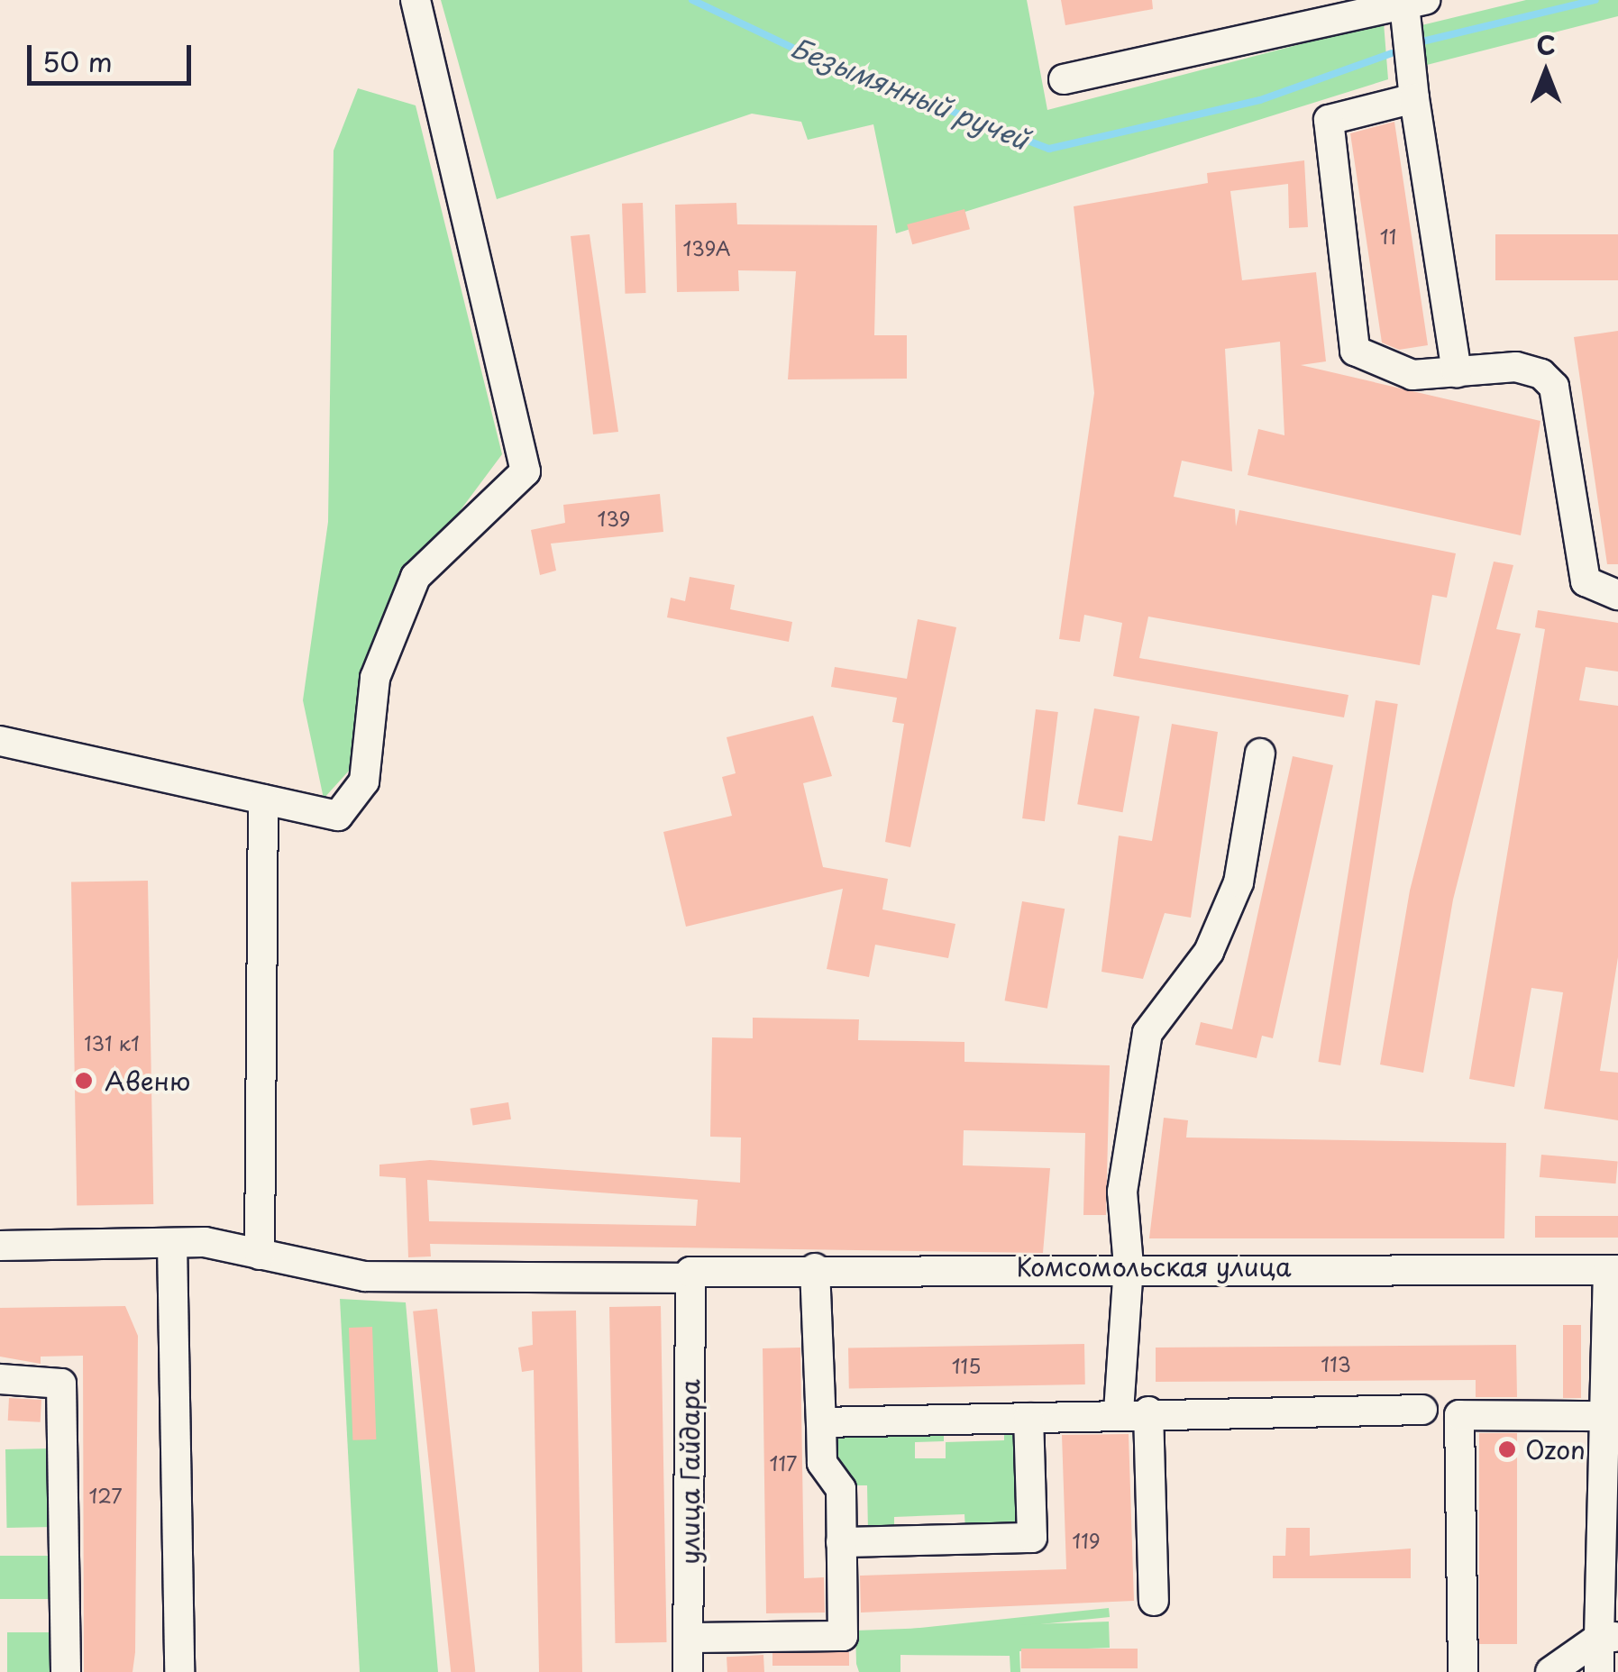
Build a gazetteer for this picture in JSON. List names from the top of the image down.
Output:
{
  "streets": {
    "street": ["Комсомольская улица", "улица Гайдара"]
  },
  "crossings": [
    ["Комсомольская улица", "улица Гайдара"]
  ],
  "water": ["Безымянный ручей"],
  "places": ["Авеню", "Ozon"],
  "house_numbers": [
    "11",
    "139А",
    "139",
    "131 к1",
    "113",
    "115",
    "117",
    "127",
    "119"
  ],
  "scale_bar": "50 m",
  "north": "top"
}
